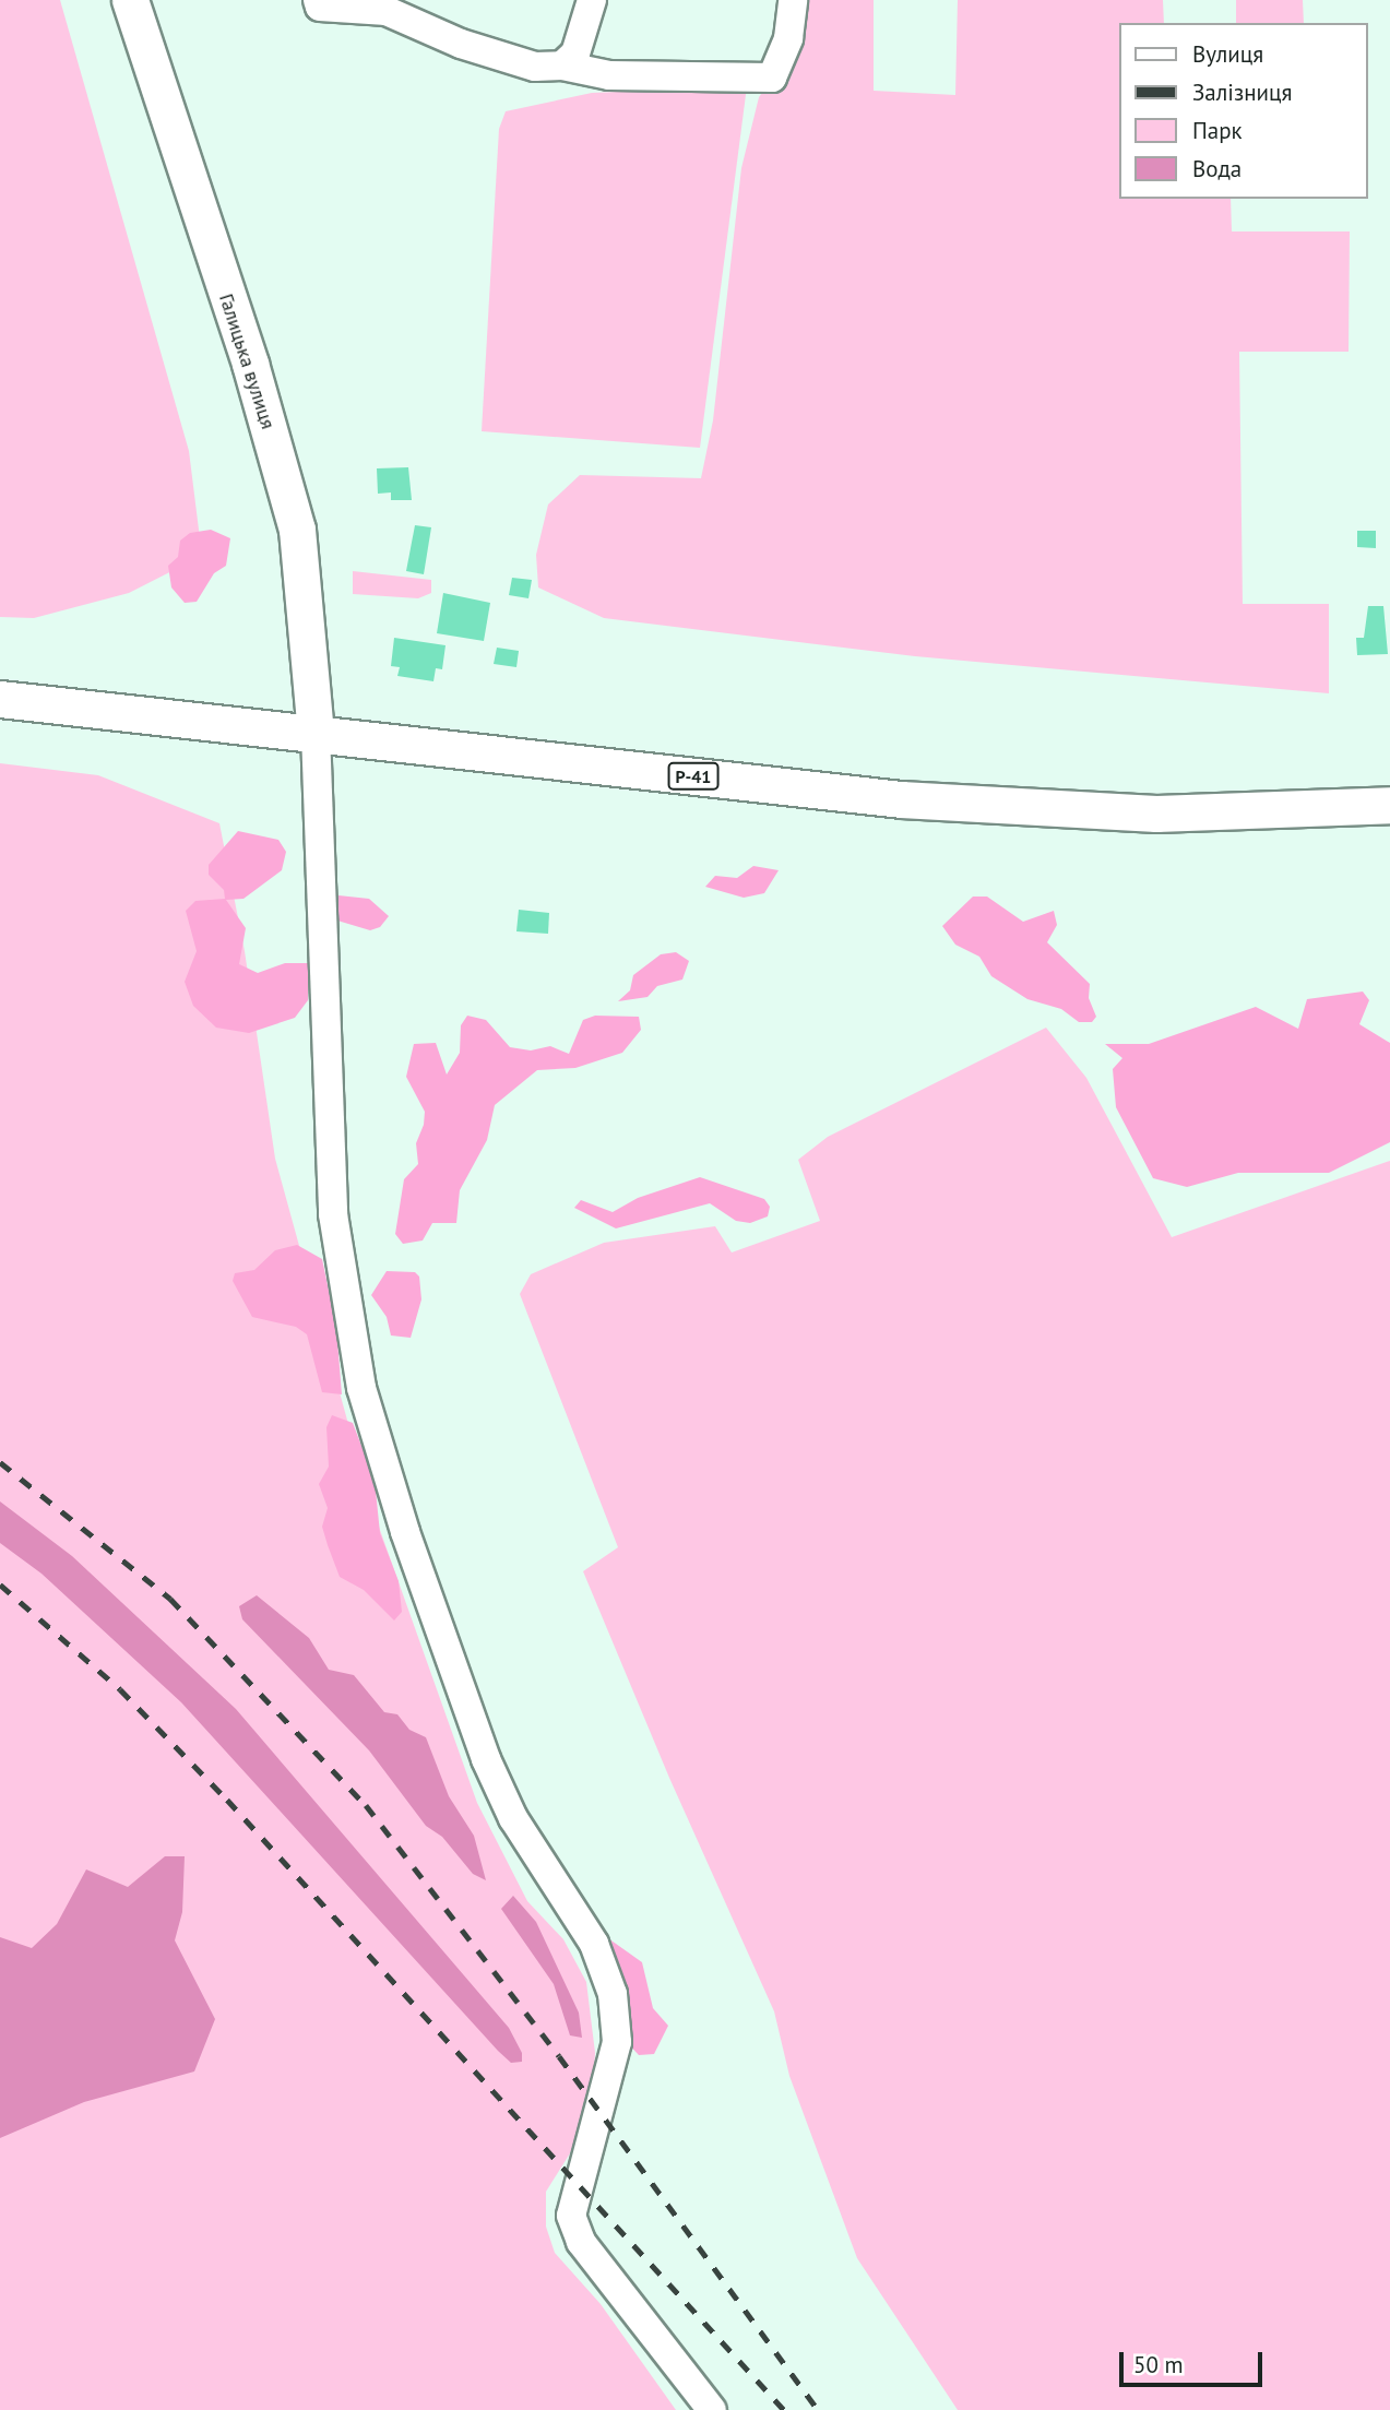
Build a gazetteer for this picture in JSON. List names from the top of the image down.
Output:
{
  "streets": {
    "main road": ["Галицька вулиця", "Р-41"]
  },
  "crossings": [
    ["Галицька вулиця", "Р-41"]
  ],
  "legend": [
    "Вулиця",
    "Залізниця",
    "Парк",
    "Вода"
  ],
  "scale_bar": "50 m"
}
